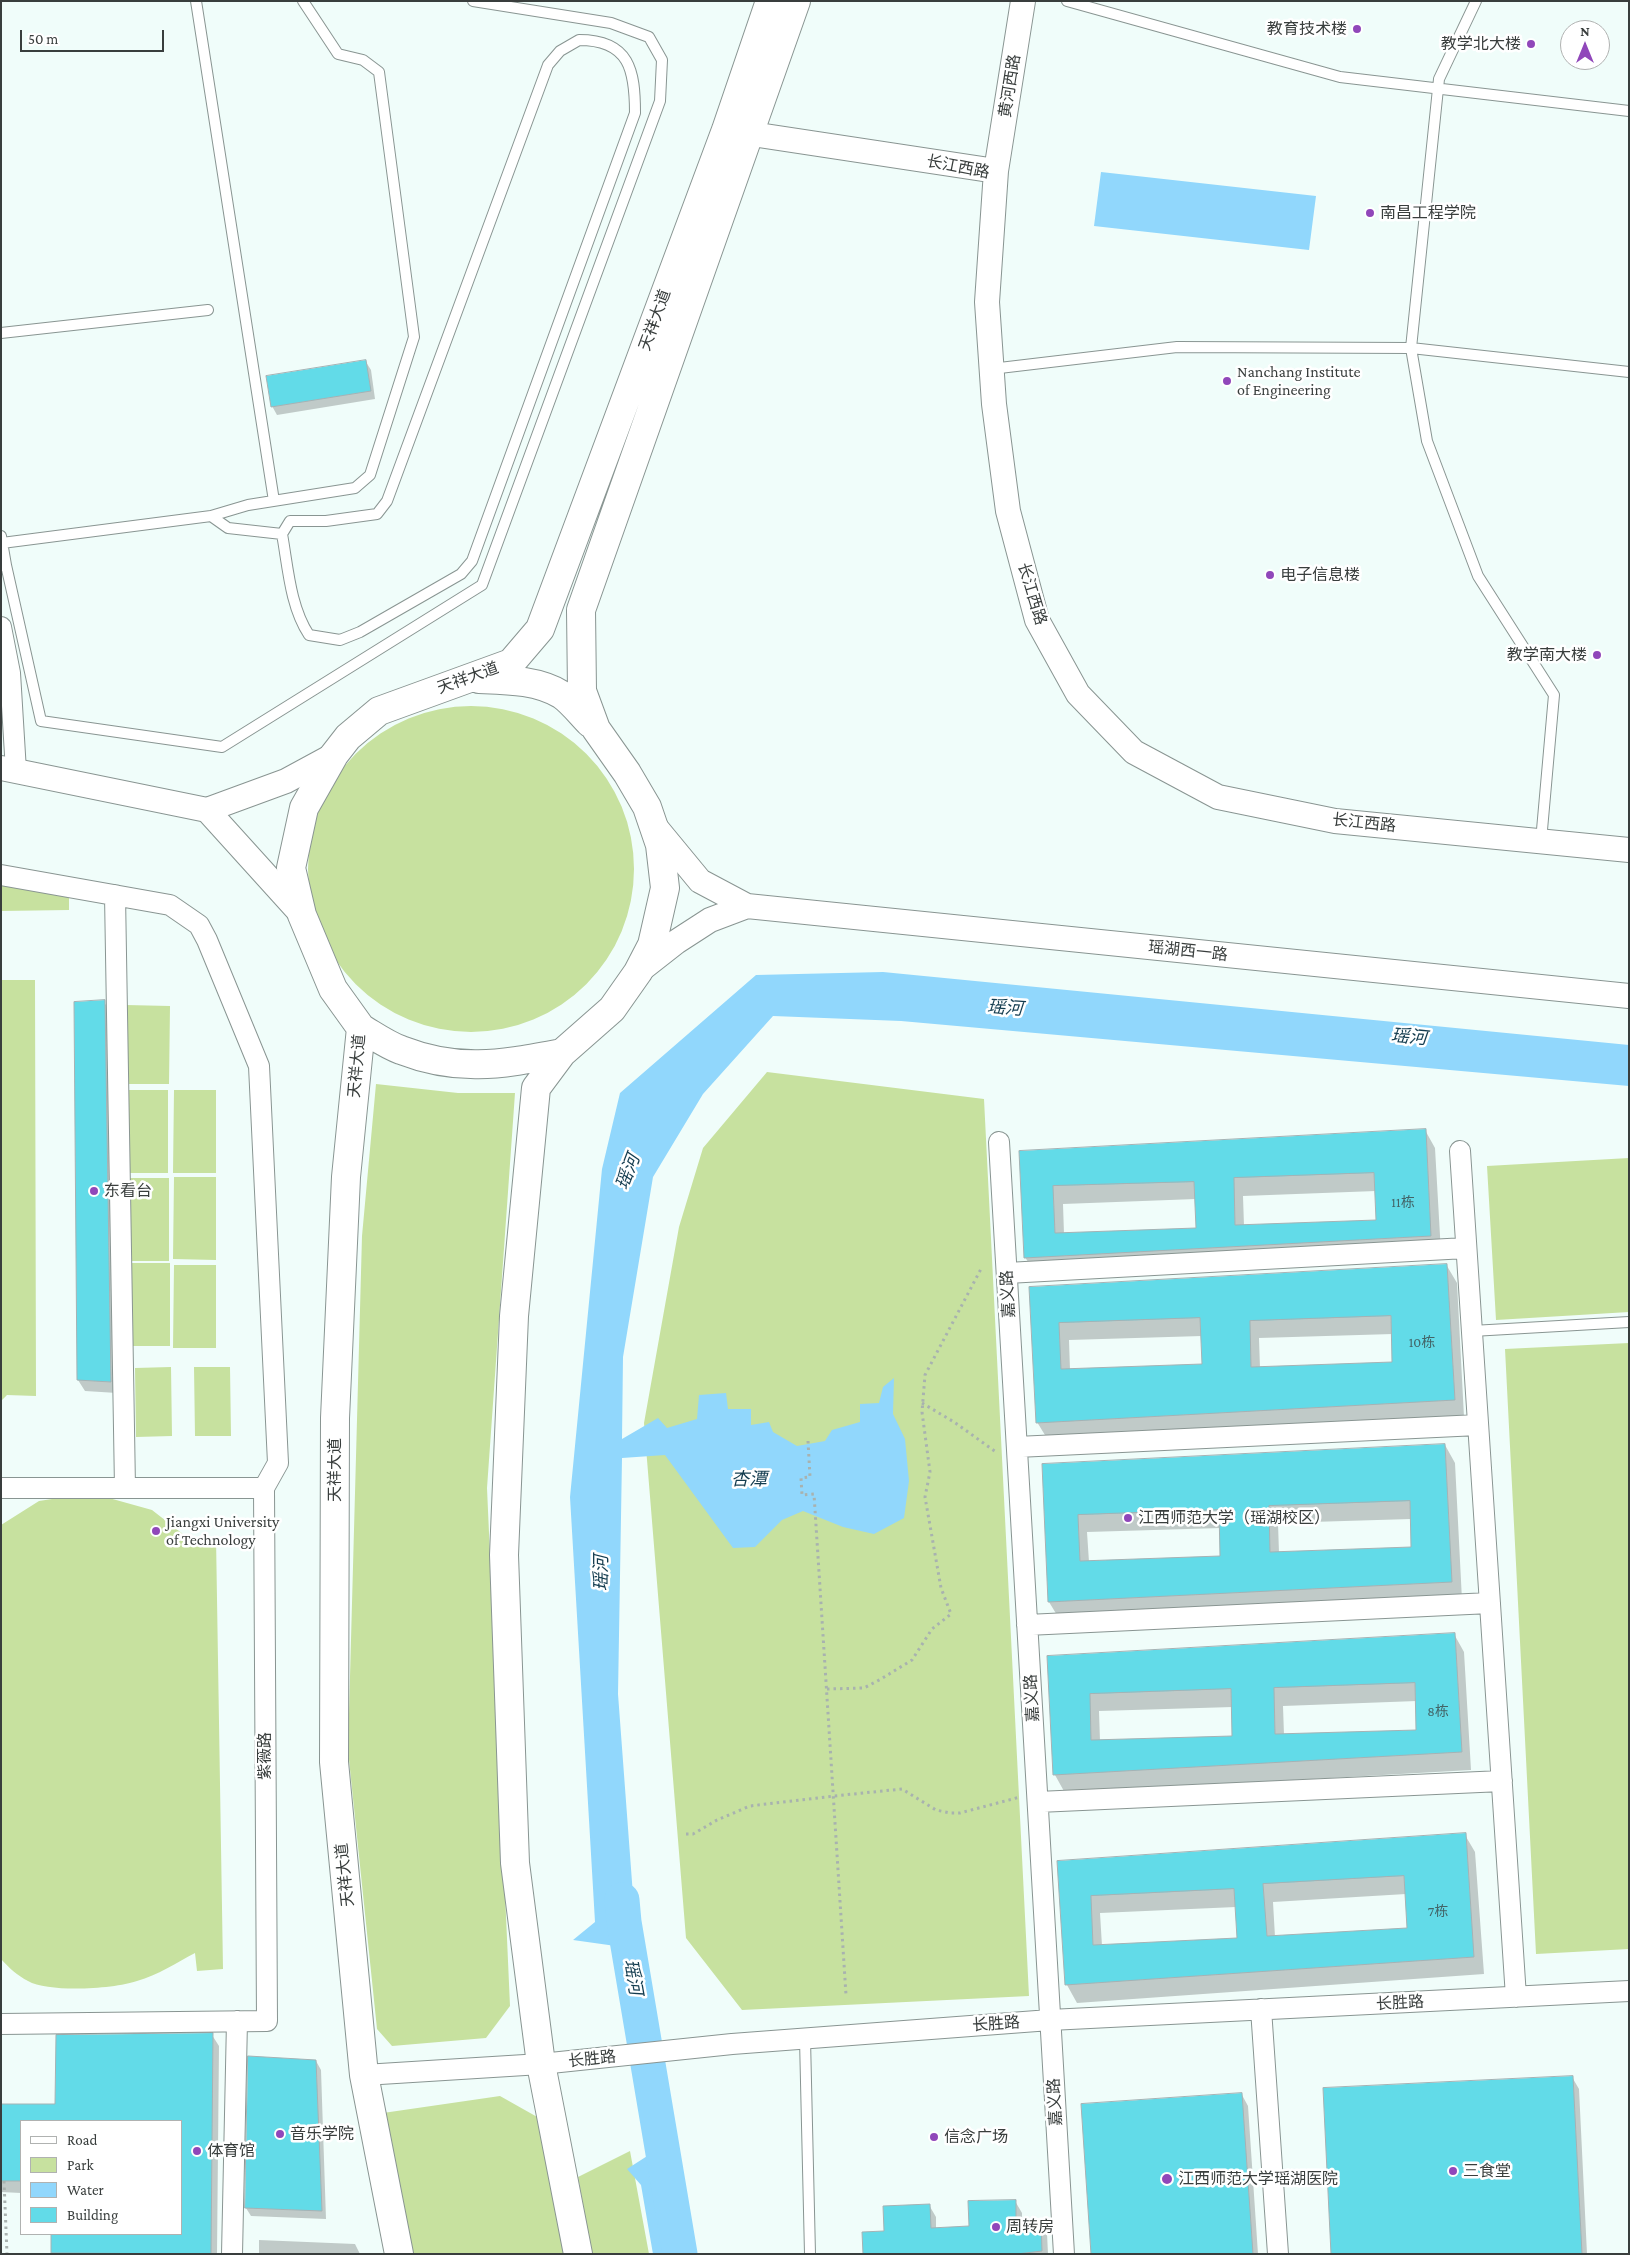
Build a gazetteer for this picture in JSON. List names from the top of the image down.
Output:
{
  "streets": {
    "main road": ["天祥大道"],
    "street": [
      "黄河西路",
      "长江西路",
      "瑶湖西一路",
      "嘉义路",
      "紫薇路",
      "长胜路"
    ]
  },
  "crossings": [
    ["黄河西路", "长江西路"],
    ["长江西路", "天祥大道"],
    ["天祥大道", "长胜路"],
    ["嘉义路", "长胜路"]
  ],
  "water": ["瑶河", "杏潭"],
  "places": [
    "教育技术楼",
    "教学北大楼",
    "南昌工程学院",
    "Nanchang Institute of Engineering",
    "电子信息楼",
    "教学南大楼",
    "东看台",
    "江西师范大学（瑶湖校区）",
    "Jiangxi University of Technology",
    "音乐学院",
    "信念广场",
    "体育馆",
    "三食堂",
    "江西师范大学瑶湖医院",
    "周转房"
  ],
  "house_numbers": [
    "11栋",
    "10栋",
    "8栋",
    "7栋"
  ],
  "legend": [
    "Road",
    "Park",
    "Water",
    "Building"
  ],
  "scale_bar": "50 m",
  "north": "top"
}
